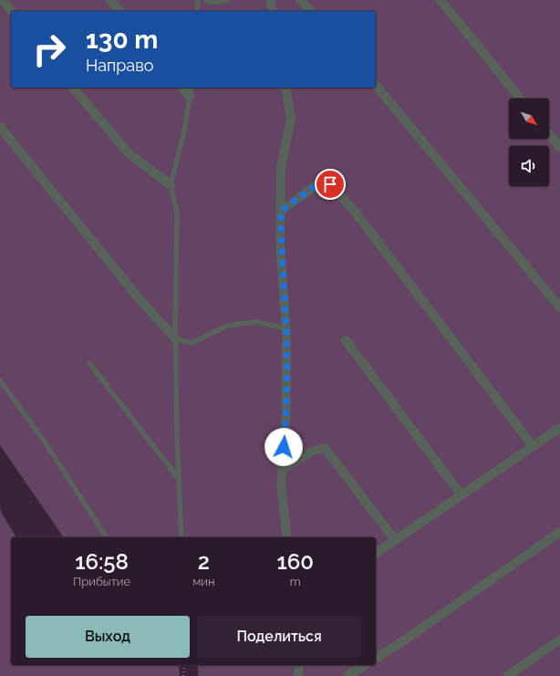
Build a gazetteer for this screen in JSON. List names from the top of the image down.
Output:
{
  "north": "bottom right",
  "page": {
    "turn": ["130 m", "Направо"],
    "eta": [
      "16:58",
      "Прибытие",
      "2",
      "мин",
      "160",
      "m"
    ],
    "buttons": ["Выход", "Поделиться"]
  }
}
